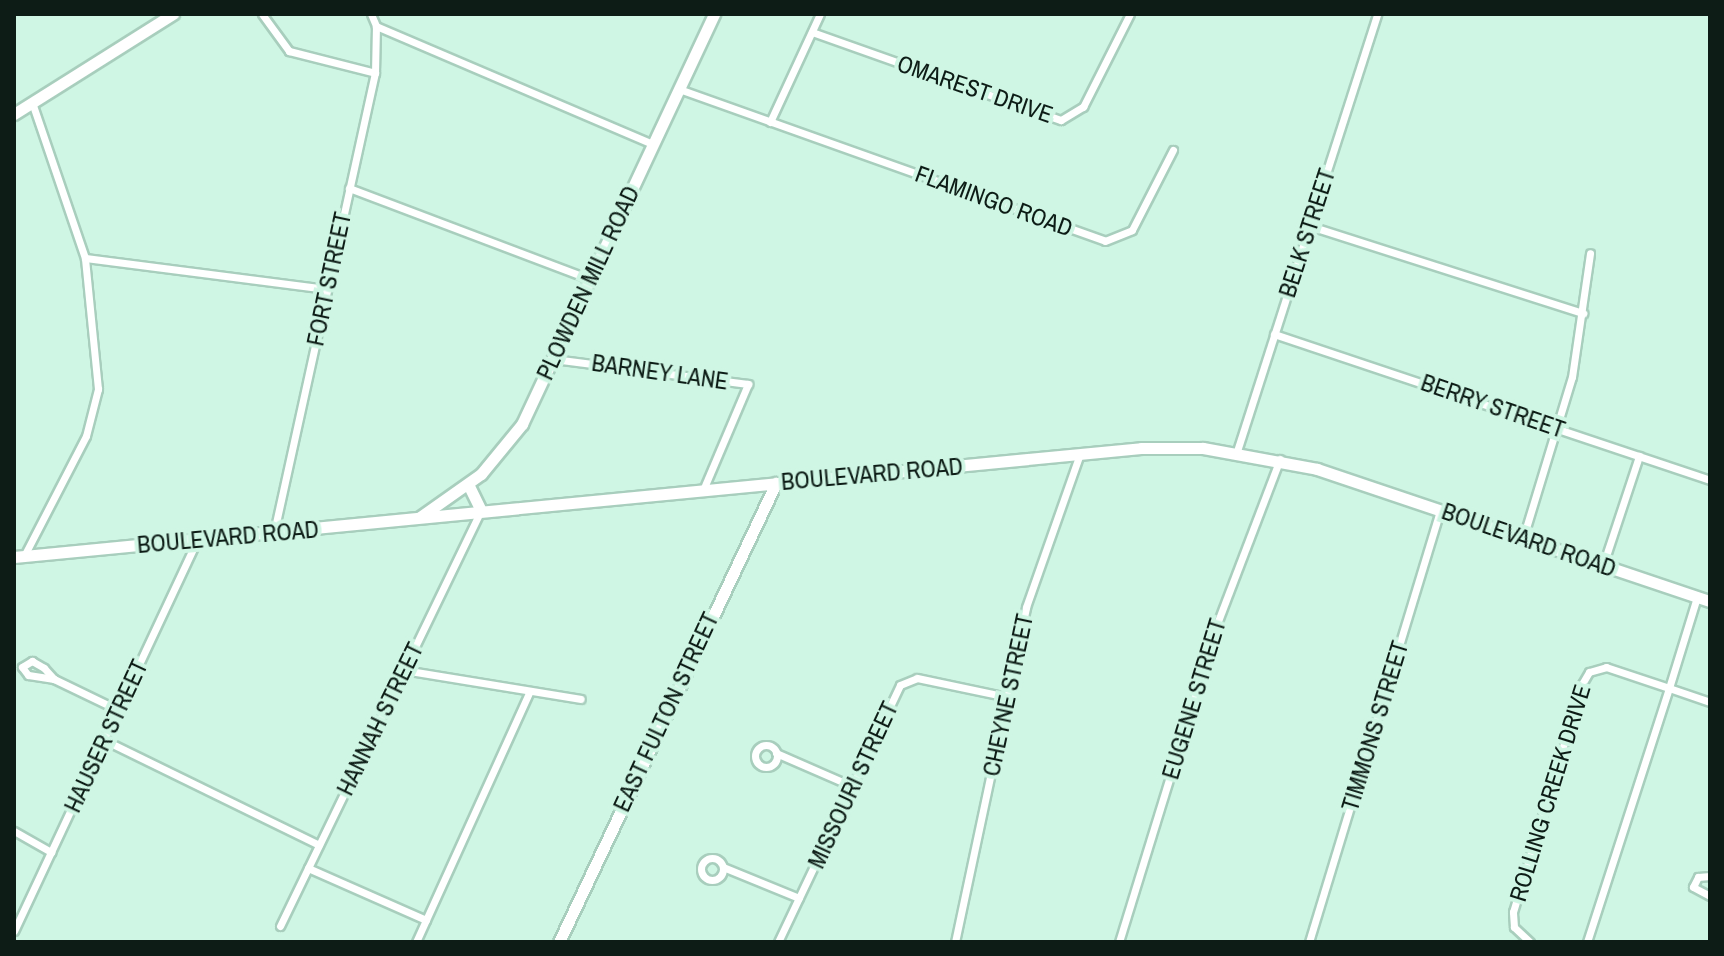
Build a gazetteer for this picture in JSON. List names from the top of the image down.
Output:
{
  "streets": {
    "street": [
      "OMAREST DRIVE",
      "FLAMINGO ROAD",
      "BELK STREET",
      "FORT STREET",
      "PLOWDEN MILL ROAD",
      "BARNEY LANE",
      "BERRY STREET",
      "BOULEVARD ROAD",
      "CHEYNE STREET",
      "EUGENE STREET",
      "EAST FULTON STREET",
      "HANNAH STREET",
      "TIMMONS STREET",
      "HAUSER STREET",
      "MISSOURI STREET",
      "ROLLING CREEK DRIVE"
    ]
  },
  "crossings": [
    ["FLAMINGO ROAD", "PLOWDEN MILL ROAD"],
    ["BELK STREET", "BERRY STREET"],
    ["BELK STREET", "BOULEVARD ROAD"],
    ["FORT STREET", "BOULEVARD ROAD"],
    ["PLOWDEN MILL ROAD", "BARNEY LANE"],
    ["PLOWDEN MILL ROAD", "BOULEVARD ROAD"],
    ["BARNEY LANE", "BOULEVARD ROAD"],
    ["BOULEVARD ROAD", "CHEYNE STREET"],
    ["BOULEVARD ROAD", "EUGENE STREET"],
    ["BOULEVARD ROAD", "EAST FULTON STREET"],
    ["BOULEVARD ROAD", "HANNAH STREET"],
    ["BOULEVARD ROAD", "TIMMONS STREET"],
    ["BOULEVARD ROAD", "HAUSER STREET"],
    ["CHEYNE STREET", "MISSOURI STREET"]
  ]
}
